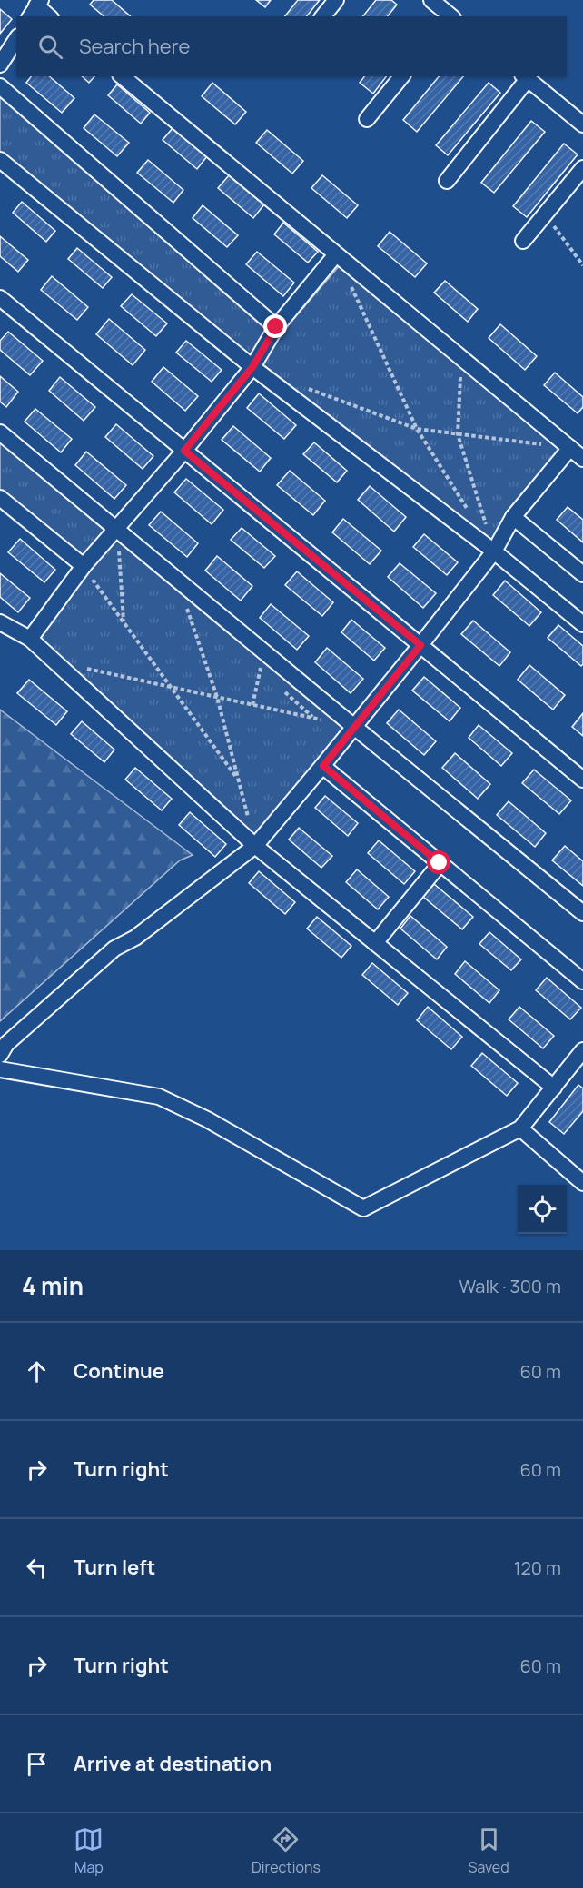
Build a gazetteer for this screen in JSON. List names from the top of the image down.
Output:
{
  "page": {
    "search": "Search here",
    "heading": ["4 min", "Walk · 300 m"],
    "list": [
      ["Continue", "60 m"],
      ["Turn right", "60 m"],
      ["Turn left", "120 m"],
      ["Turn right", "60 m"],
      "Arrive at destination"
    ],
    "nav": ["Map", "Directions", "Saved"]
  }
}
